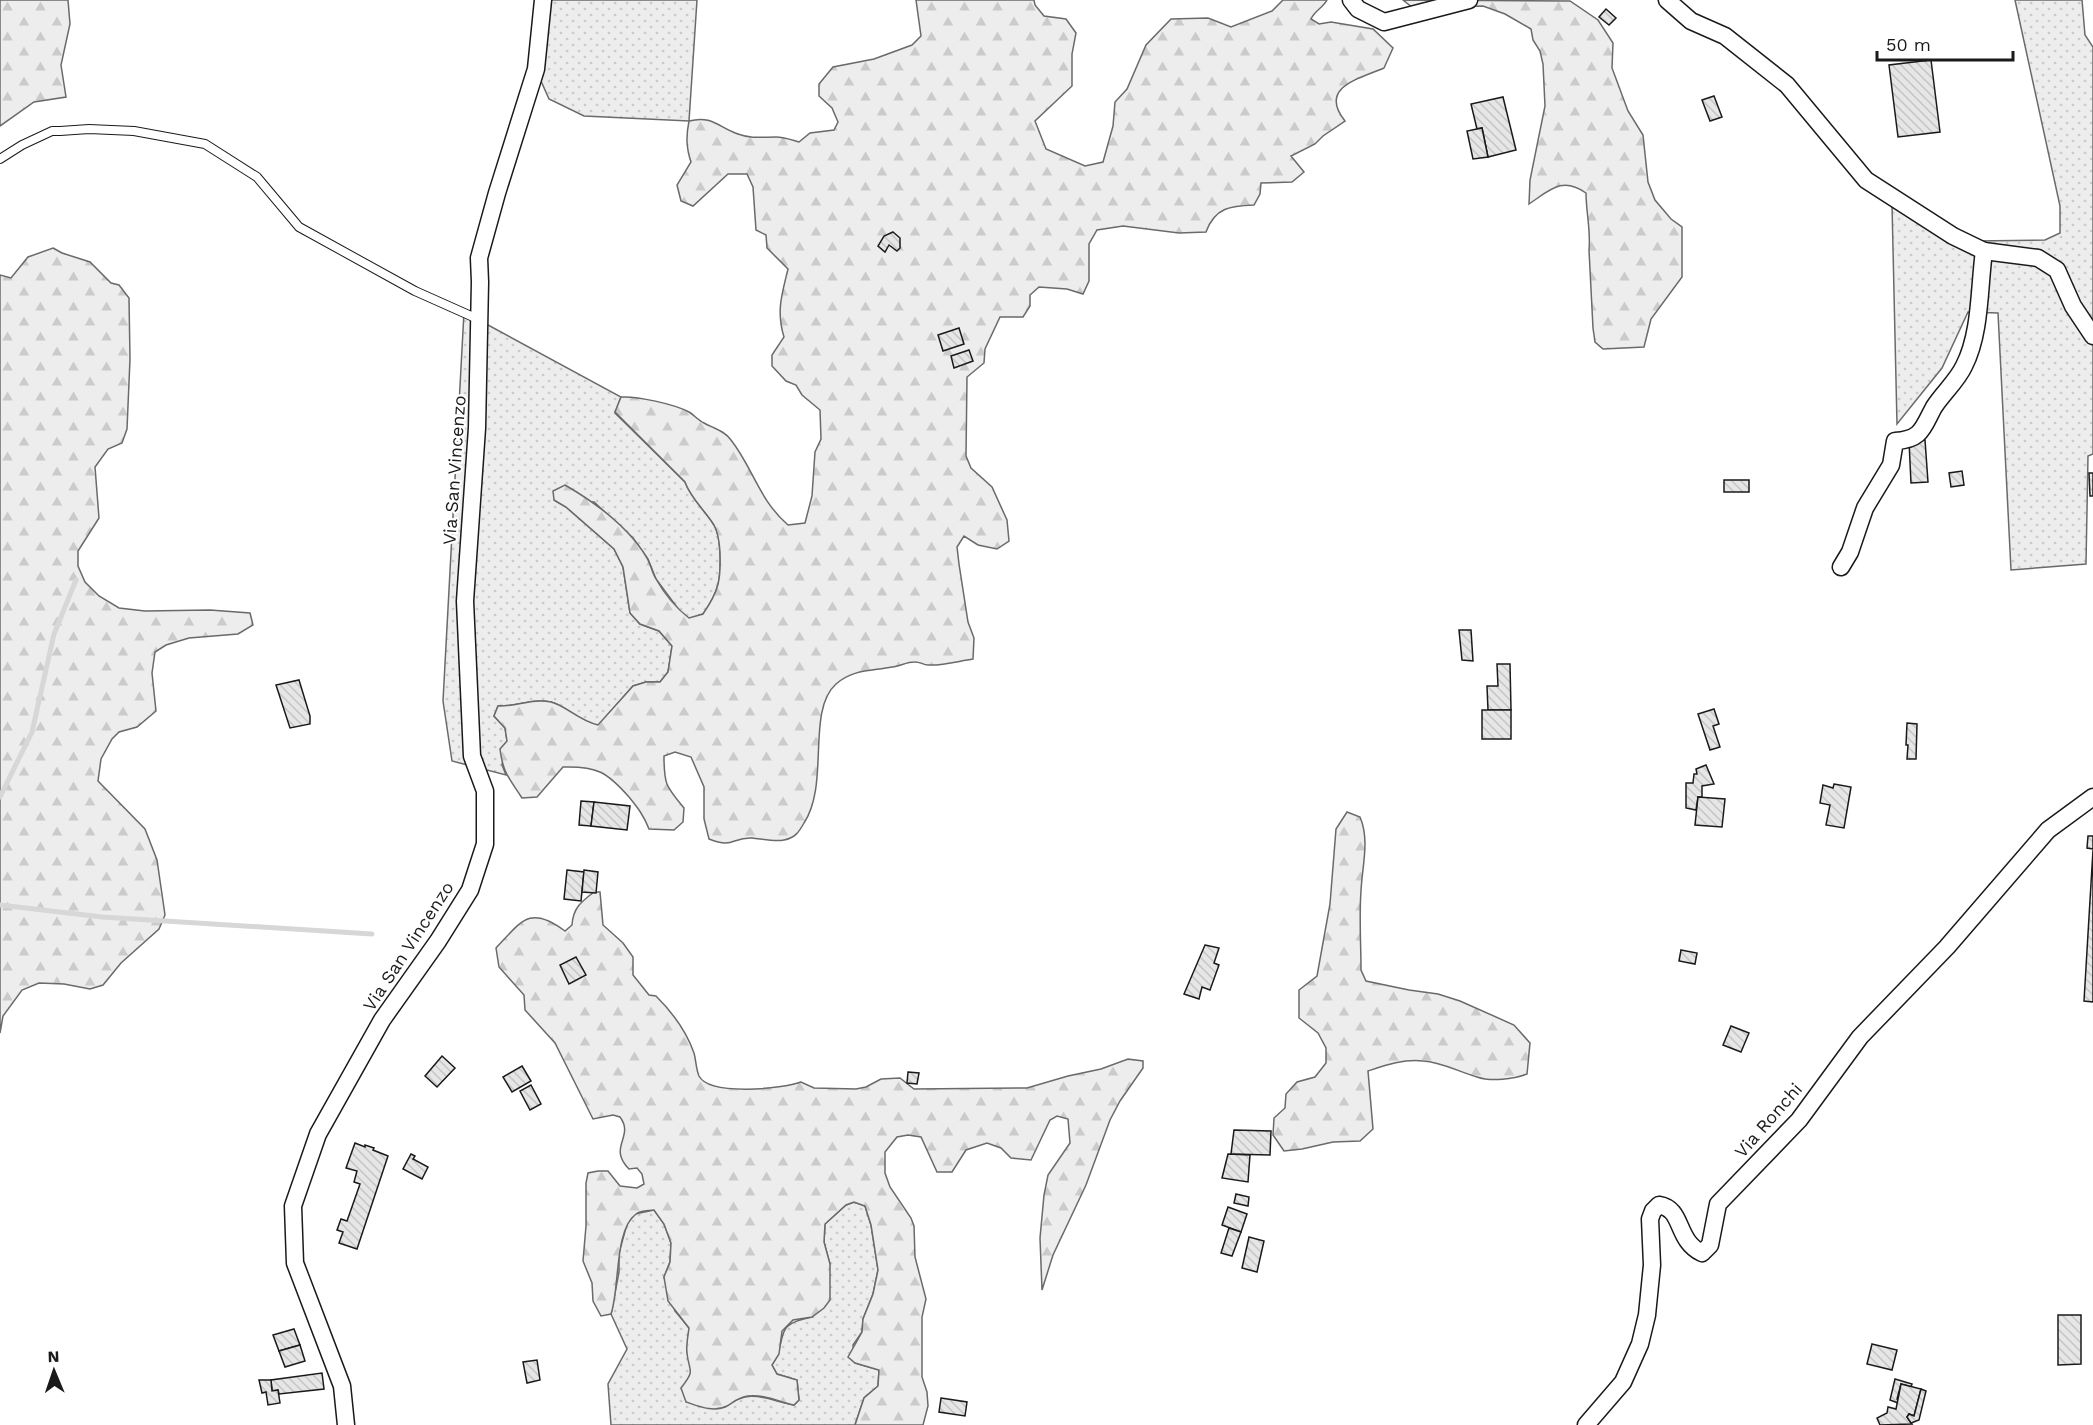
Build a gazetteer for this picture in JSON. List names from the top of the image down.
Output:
{
  "streets": {
    "street": ["Via San Vincenzo", "Via Ronchi"]
  },
  "scale_bar": "50 m",
  "north": "top"
}
